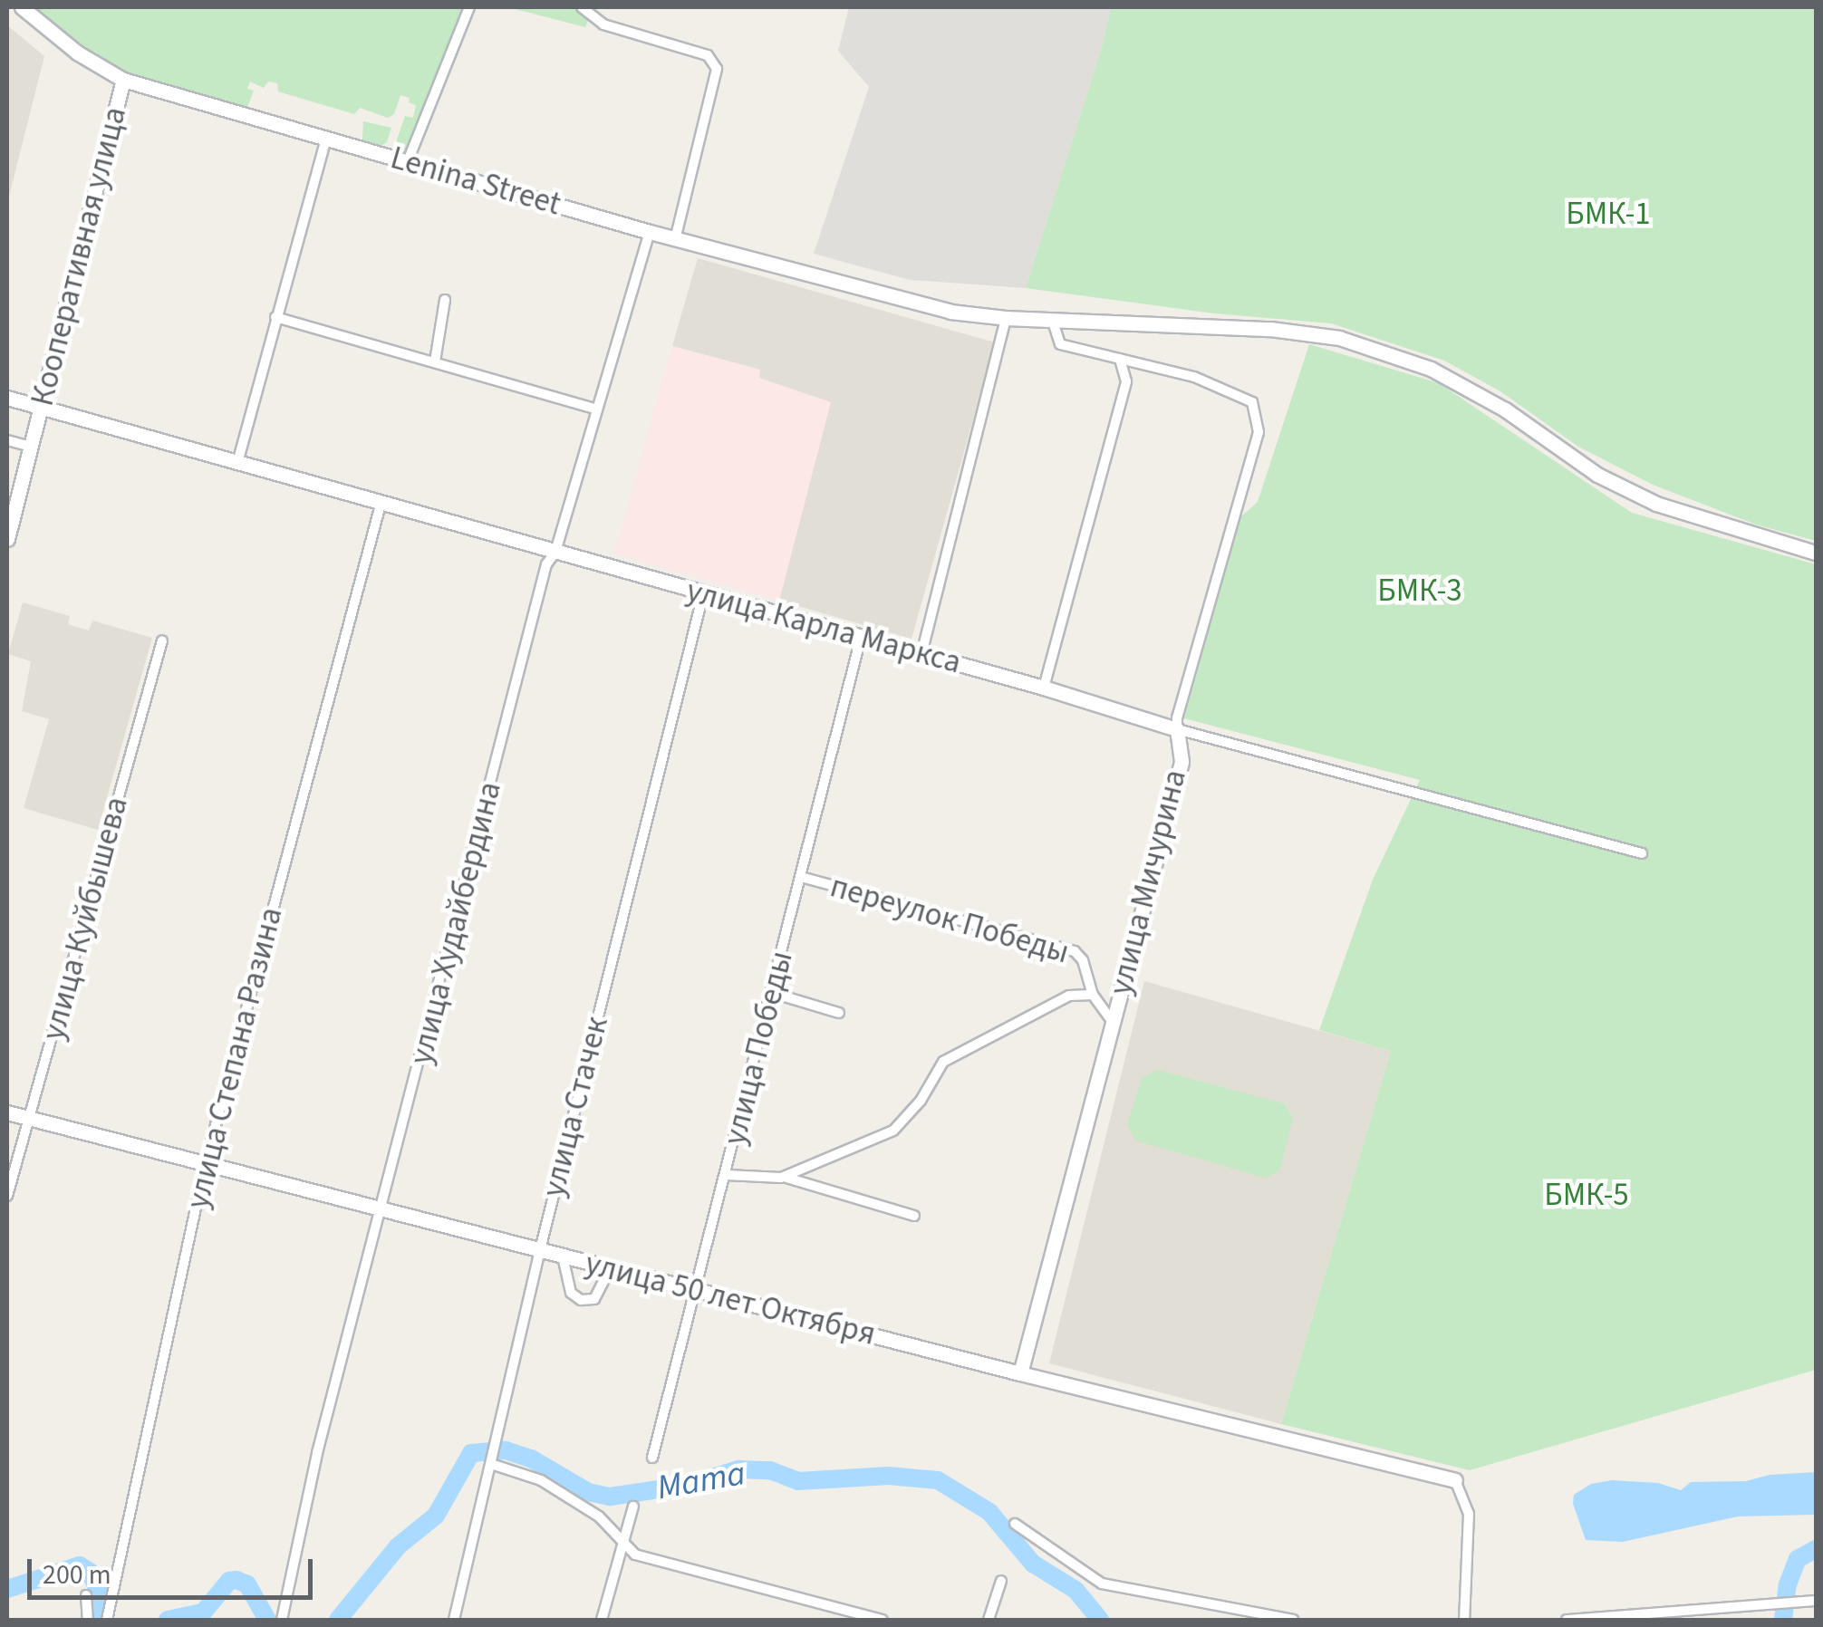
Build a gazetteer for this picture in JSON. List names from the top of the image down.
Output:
{
  "streets": {
    "street": [
      "Lenina Street",
      "Кооперативная улица",
      "улица Карла Маркса",
      "улица Мичурина",
      "улица Куйбышева",
      "переулок Победы",
      "улица Худайбердина",
      "улица Победы",
      "улица Степана Разина",
      "улица Стачек",
      "улица 50 лет Октября"
    ]
  },
  "crossings": [
    ["Lenina Street", "Кооперативная улица"],
    ["Lenina Street", "улица Мичурина"],
    ["Lenina Street", "улица Худайбердина"],
    ["Кооперативная улица", "улица Карла Маркса"],
    ["улица Карла Маркса", "улица Мичурина"],
    ["улица Карла Маркса", "улица Худайбердина"],
    ["улица Карла Маркса", "улица Победы"],
    ["улица Карла Маркса", "улица Степана Разина"],
    ["улица Карла Маркса", "улица Стачек"],
    ["улица Мичурина", "переулок Победы"],
    ["улица Мичурина", "улица 50 лет Октября"],
    ["улица Куйбышева", "улица 50 лет Октября"],
    ["переулок Победы", "улица Победы"],
    ["улица Худайбердина", "улица 50 лет Октября"],
    ["улица Победы", "улица 50 лет Октября"],
    ["улица Степана Разина", "улица 50 лет Октября"],
    ["улица Стачек", "улица 50 лет Октября"]
  ],
  "water": ["Мата"],
  "parks": ["БМК-1", "БМК-3", "БМК-5"],
  "scale_bar": "200 m"
}
